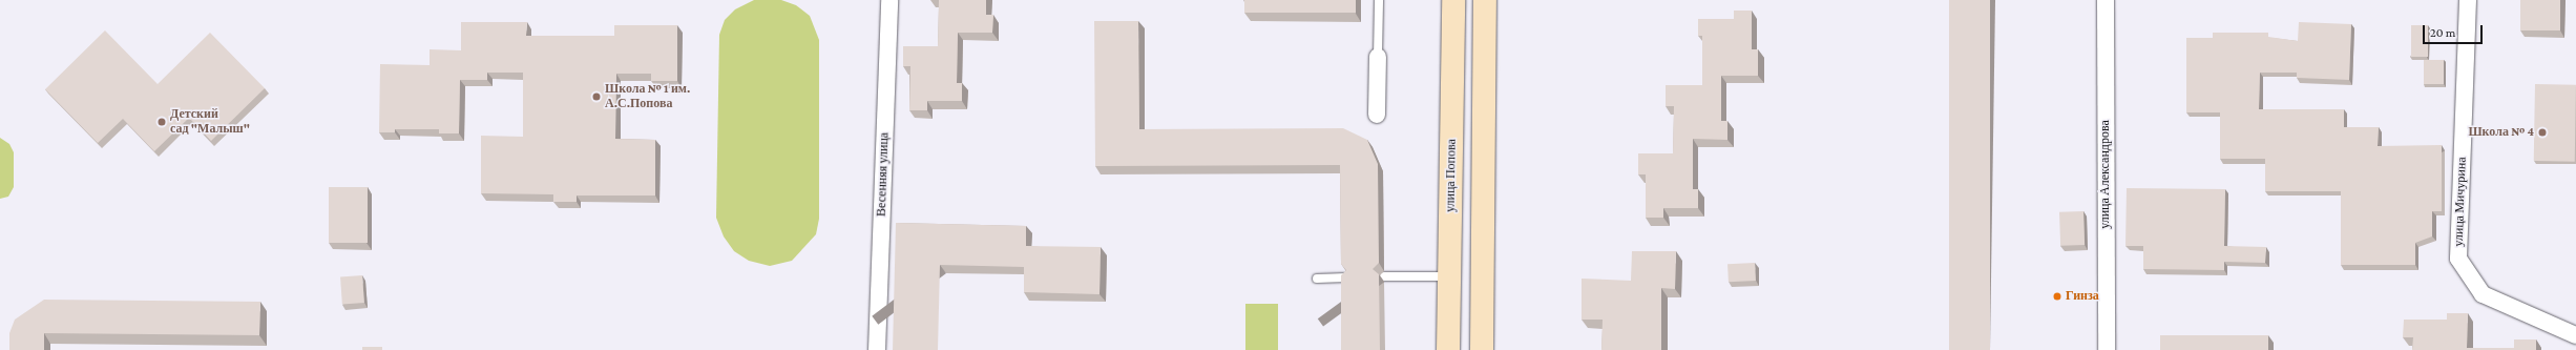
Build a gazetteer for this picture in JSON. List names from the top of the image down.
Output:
{
  "streets": {
    "main road": ["улица Попова"],
    "street": ["Весенняя улица", "улица Александрова", "улица Мичурина"]
  },
  "places": [
    "Школа № 1 им. А.С.Попова",
    "Детский сад \"Малыш\"",
    "Школа № 4",
    "Гинза"
  ],
  "scale_bar": "20 m"
}
